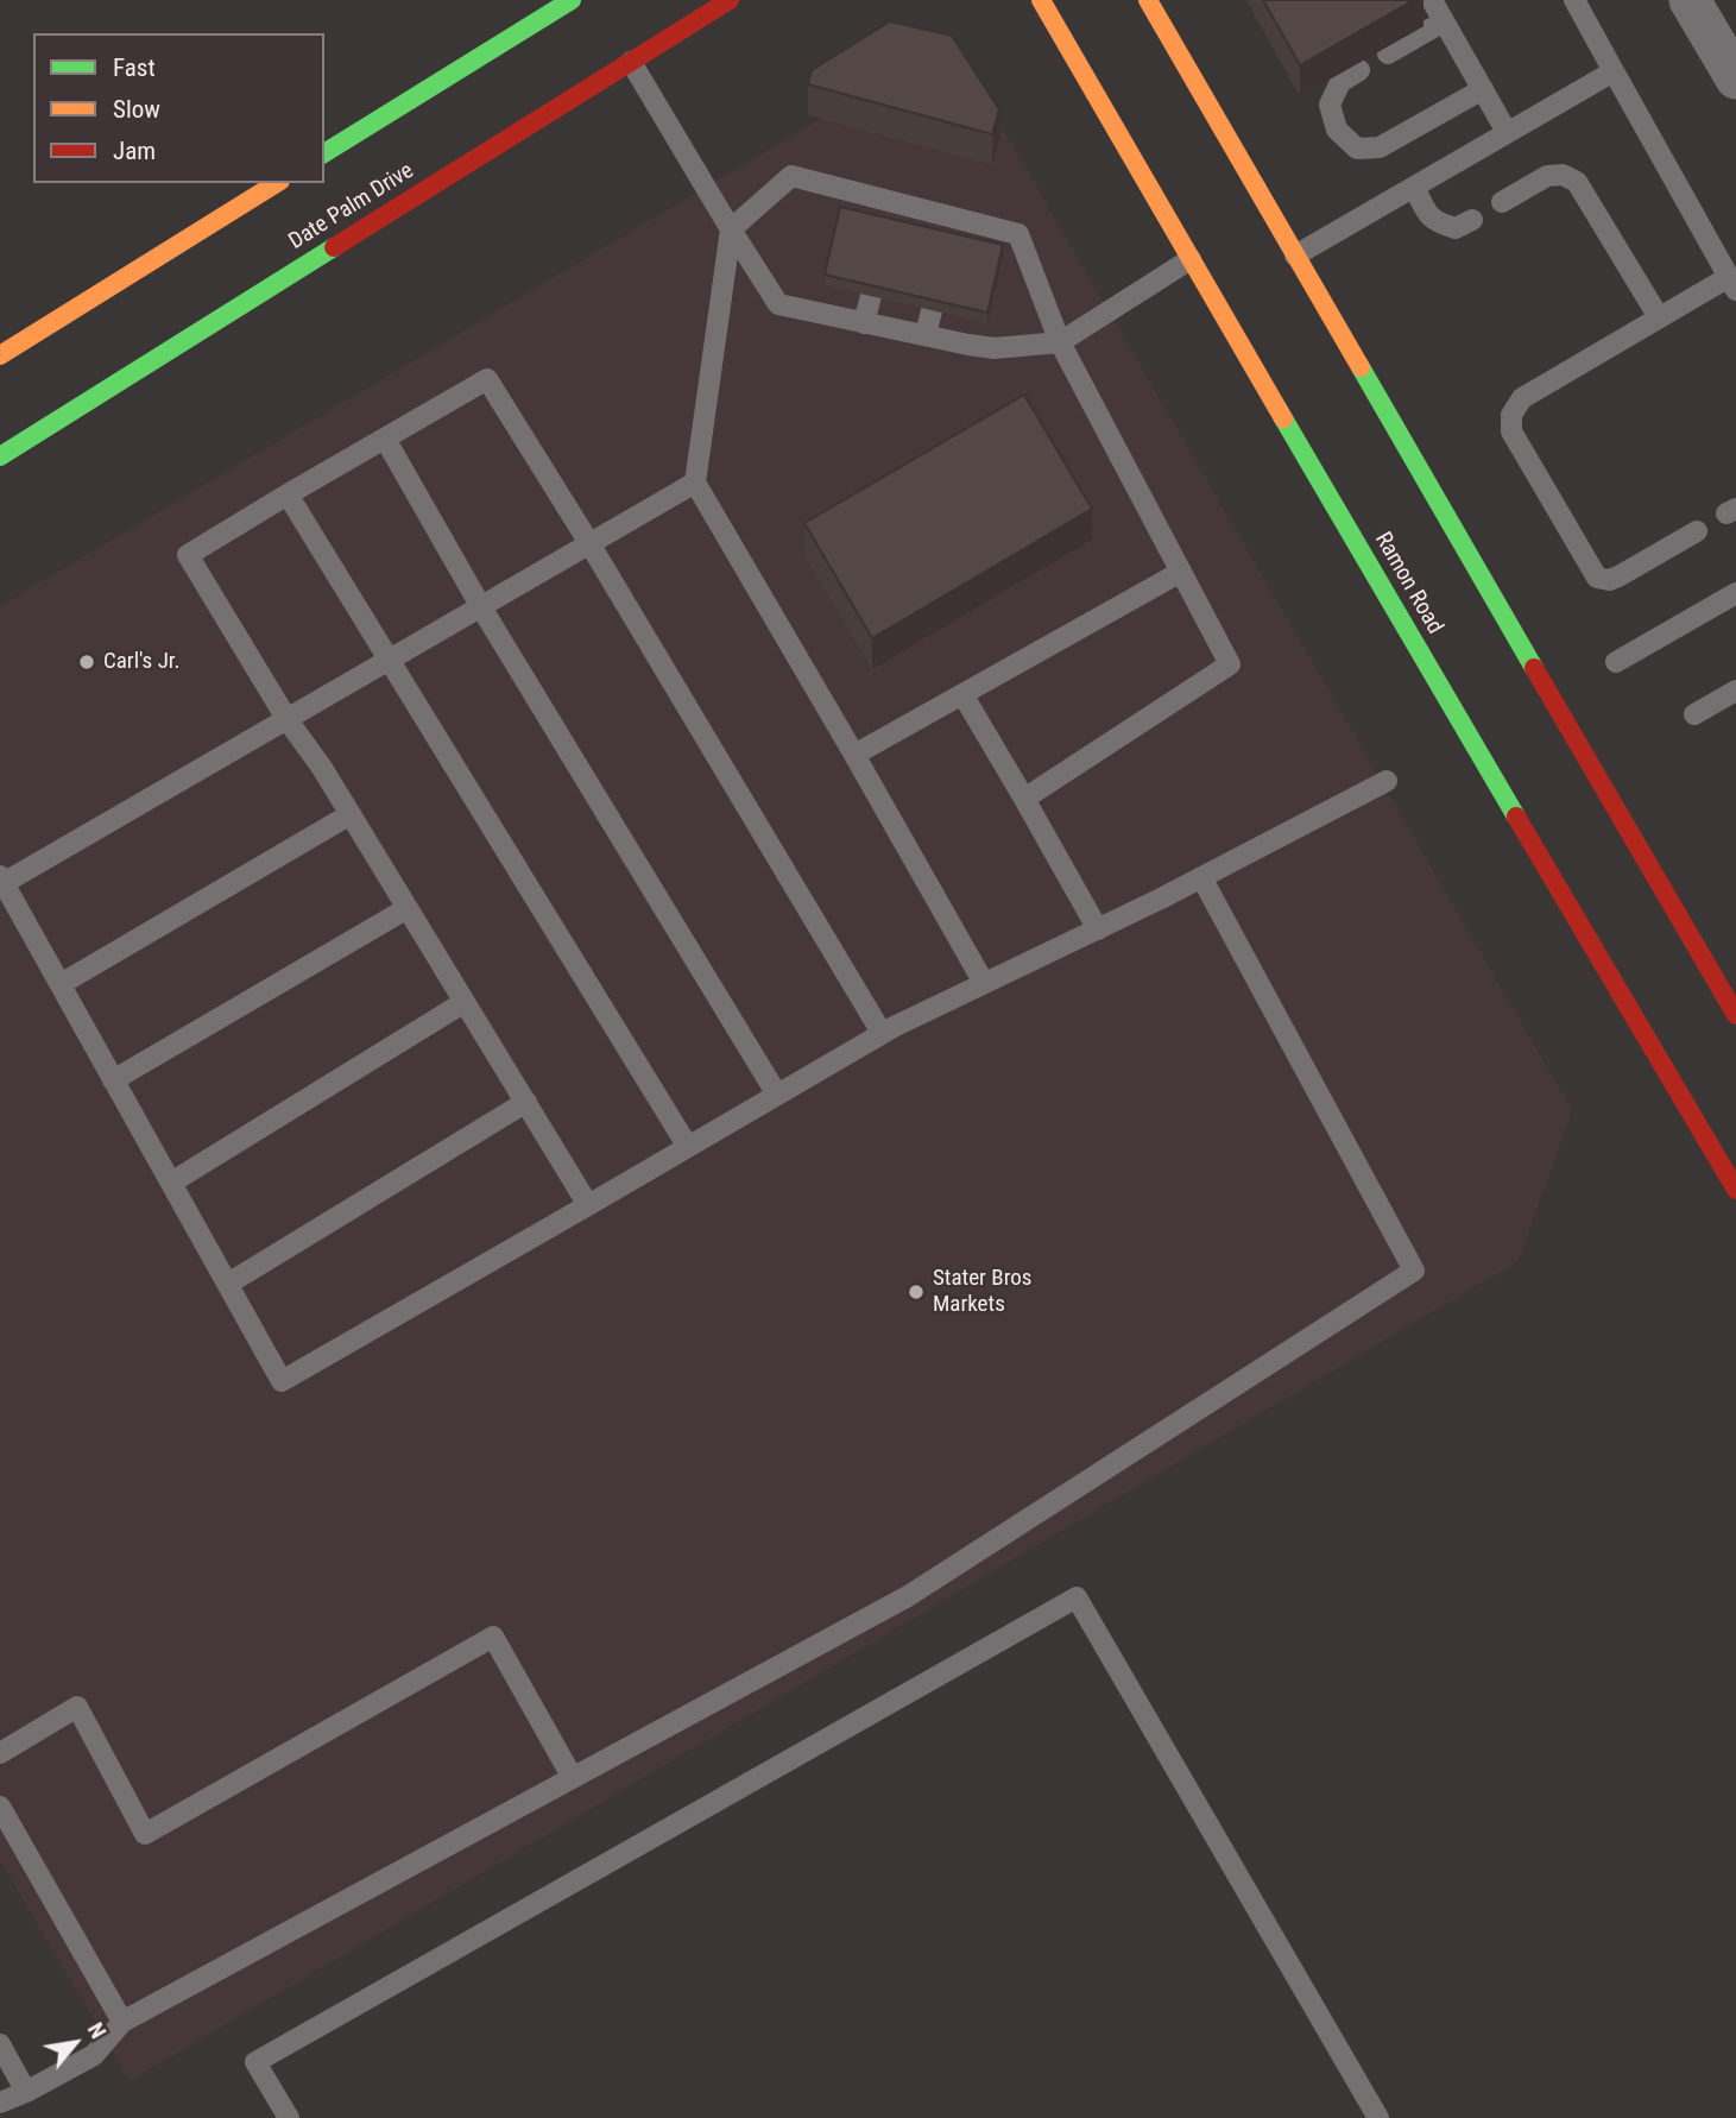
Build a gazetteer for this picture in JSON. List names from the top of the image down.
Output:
{
  "streets": {
    "main road": ["Date Palm Drive", "Ramon Road"]
  },
  "places": ["Carl's Jr.", "Stater Bros Markets"],
  "legend": ["Fast", "Slow", "Jam"],
  "north": "top right"
}
